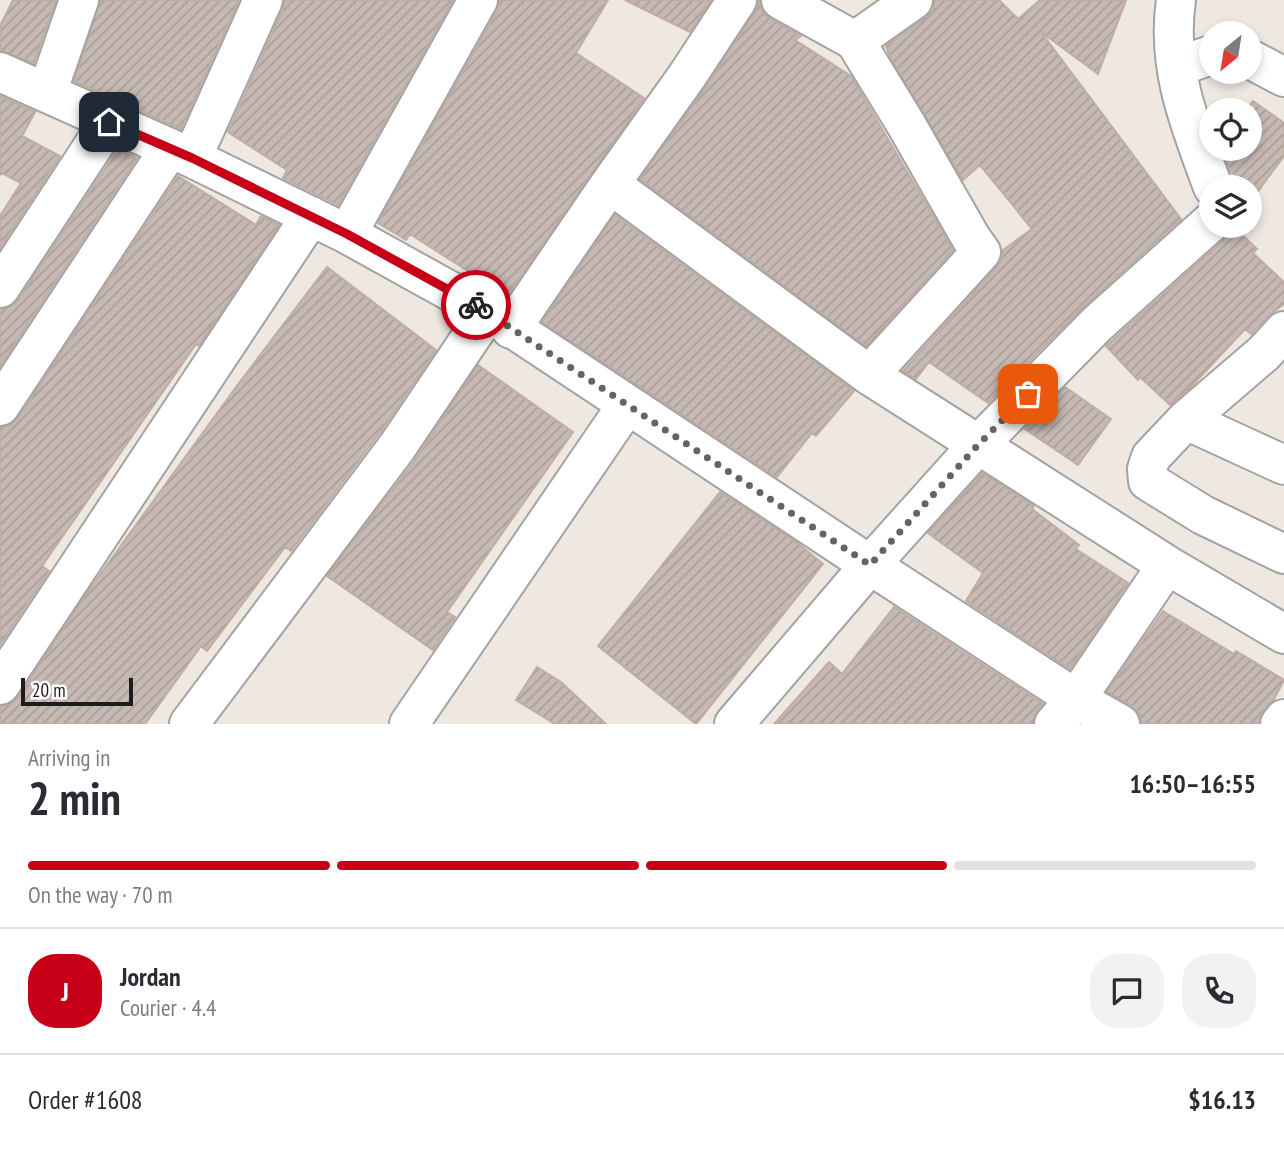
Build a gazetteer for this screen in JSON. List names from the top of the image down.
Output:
{
  "scale_bar": "20 m",
  "north": "bottom left",
  "page": {
    "scale": "20 m",
    "heading": ["2 min", "Arriving in", "16:50–16:55"],
    "panel": [
      "Jordan",
      "Courier · 4.4",
      "Order #1608",
      "$16.13"
    ],
    "bar": "On the way · 70 m",
    "round": "J"
  }
}
